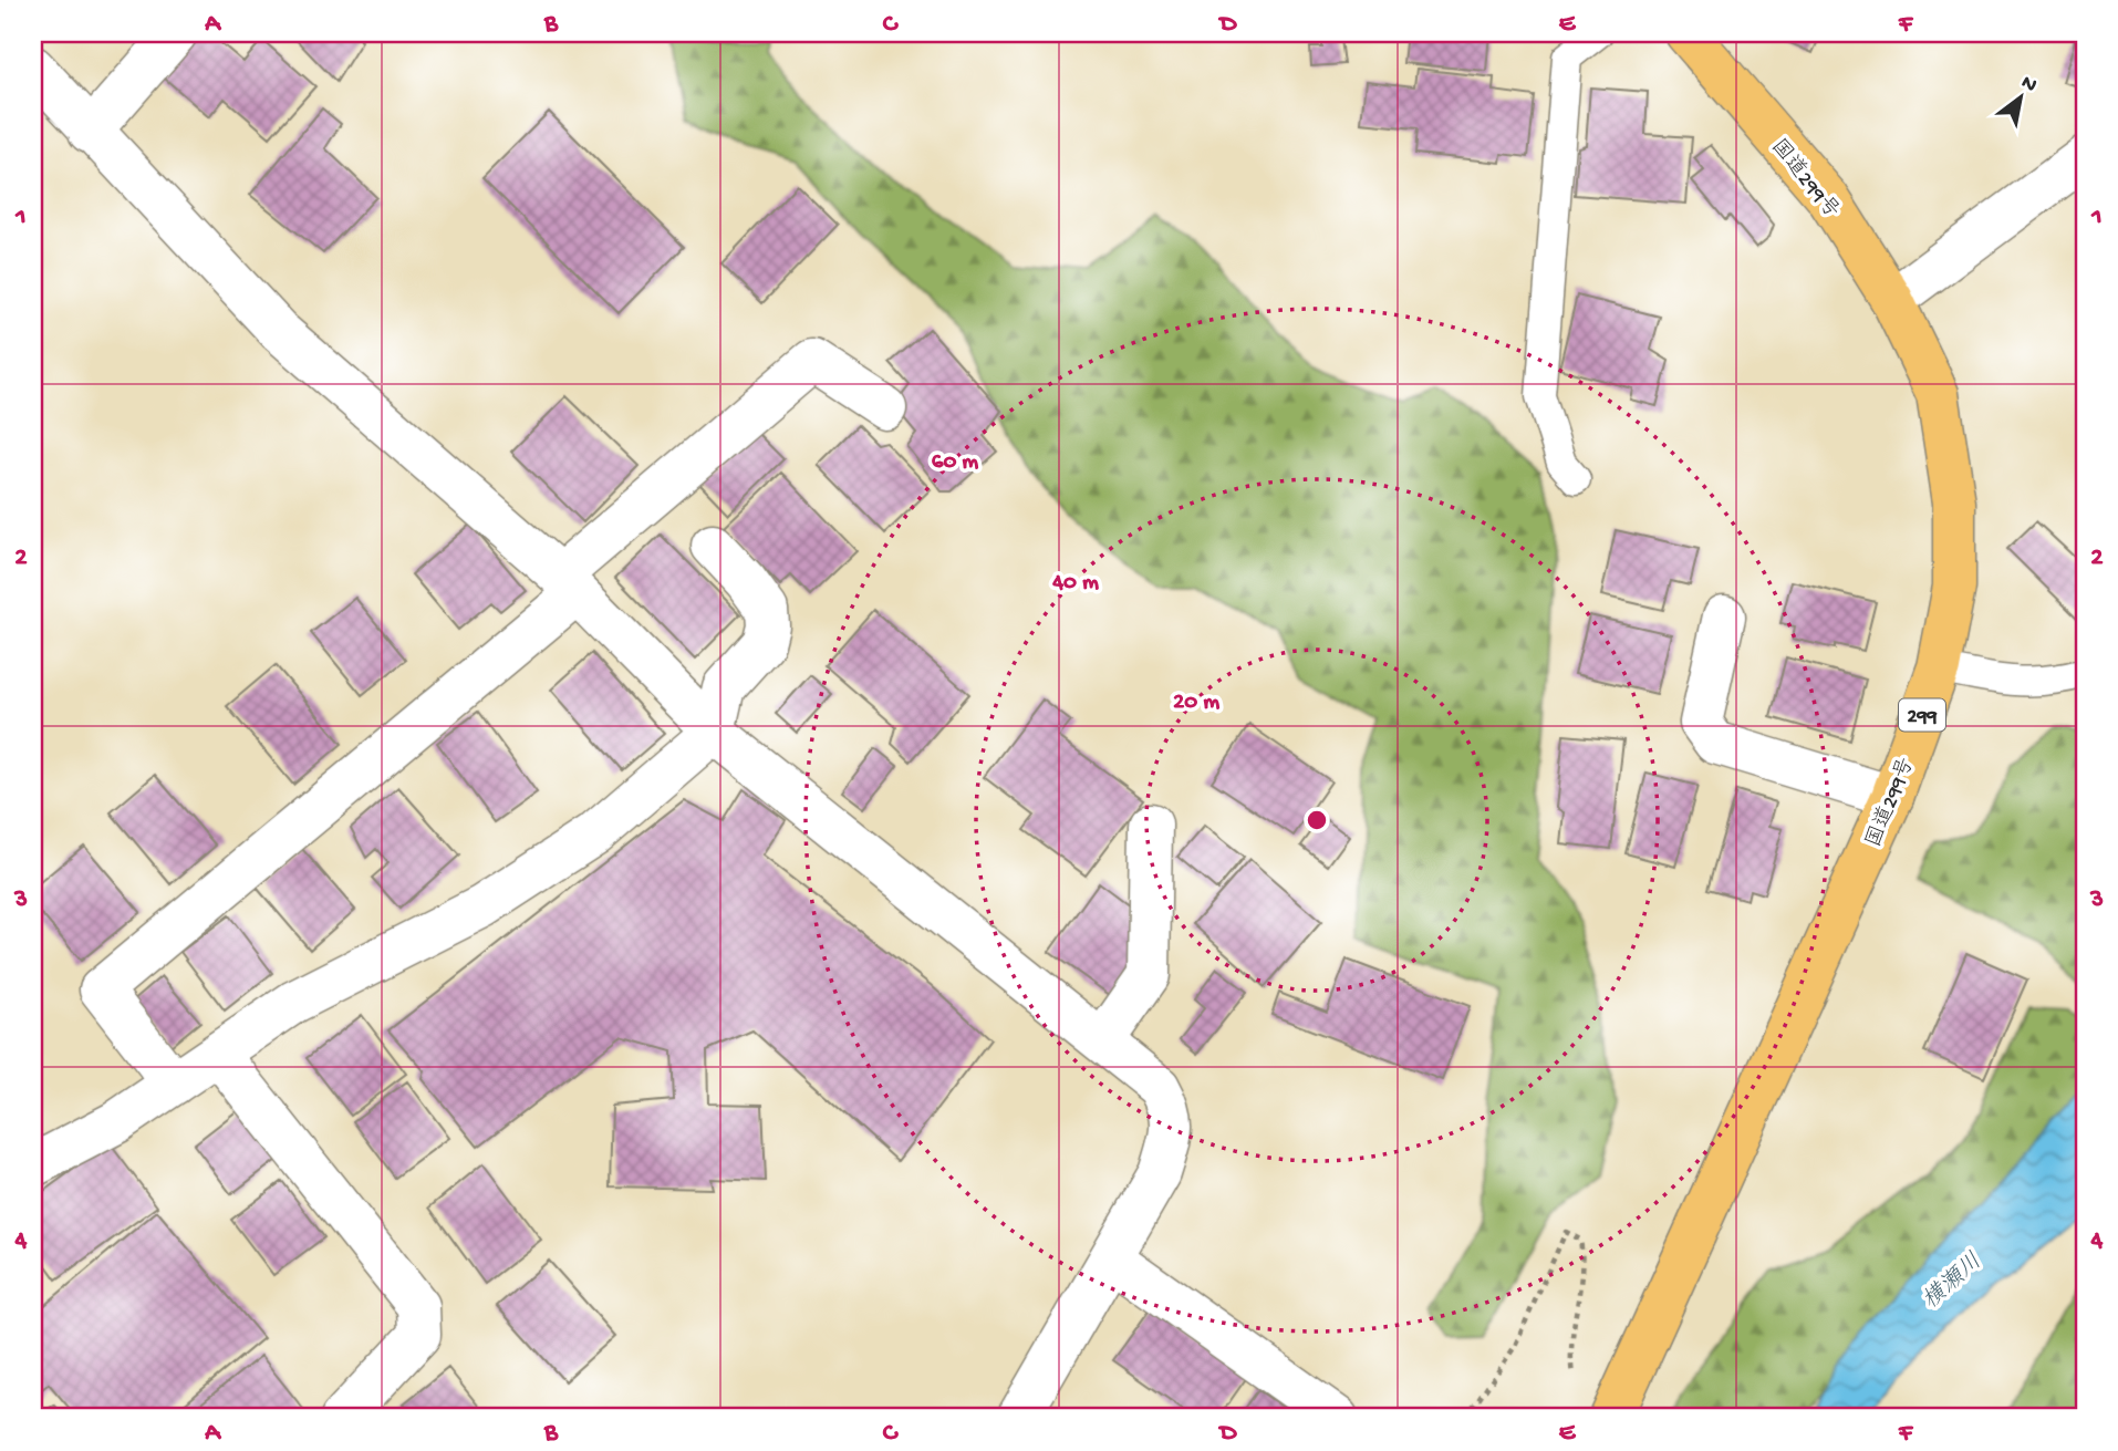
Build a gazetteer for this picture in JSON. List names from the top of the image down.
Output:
{
  "streets": {
    "highway": ["国道299号", "299"]
  },
  "water": ["横瀬川"],
  "north": "top right",
  "grid": {
    "columns": [
      "A",
      "B",
      "C",
      "D",
      "E",
      "F"
    ],
    "rows": [
      "1",
      "2",
      "3",
      "4"
    ]
  },
  "rings": ["60 m", "40 m", "20 m"]
}
